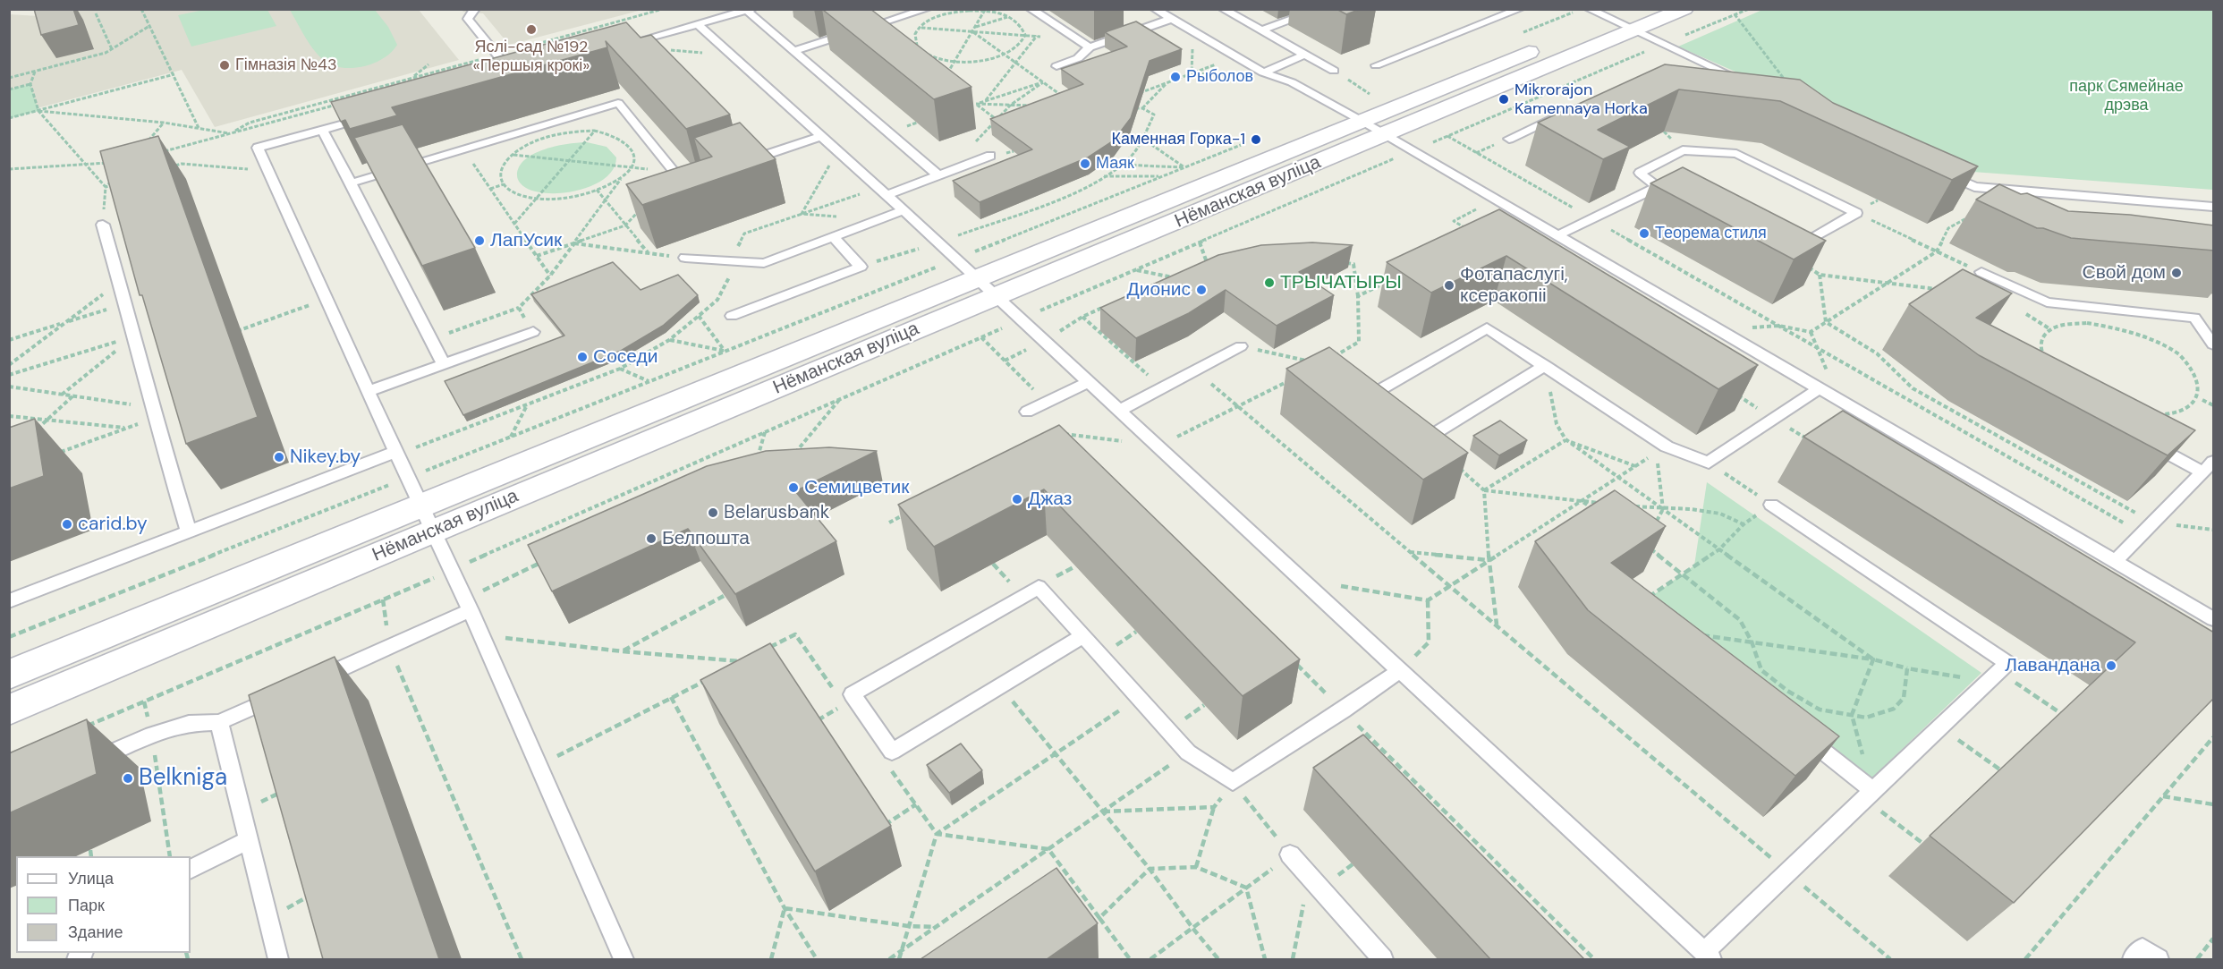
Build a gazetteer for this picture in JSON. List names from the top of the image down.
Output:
{
  "streets": {
    "main road": ["Нёманская вуліца"]
  },
  "parks": ["парк Сямейнае дрэва"],
  "places": [
    "Яслі-сад №192 «Першыя крокі»",
    "Гімназія №43",
    "Рыболов",
    "Mikrorajon Kamennaya Horka",
    "Каменная Горка-1",
    "Маяк",
    "Теорема стиля",
    "ЛапУсик",
    "Свой дом",
    "ТРЫЧАТЫРЫ",
    "Фотапаслугі, ксеракопіі",
    "Дионис",
    "Соседи",
    "Nikey.by",
    "Семицветик",
    "Джаз",
    "Belarusbank",
    "carid.by",
    "Белпошта",
    "Лавандана",
    "Belkniga"
  ],
  "legend": ["Улица", "Парк", "Здание"]
}
